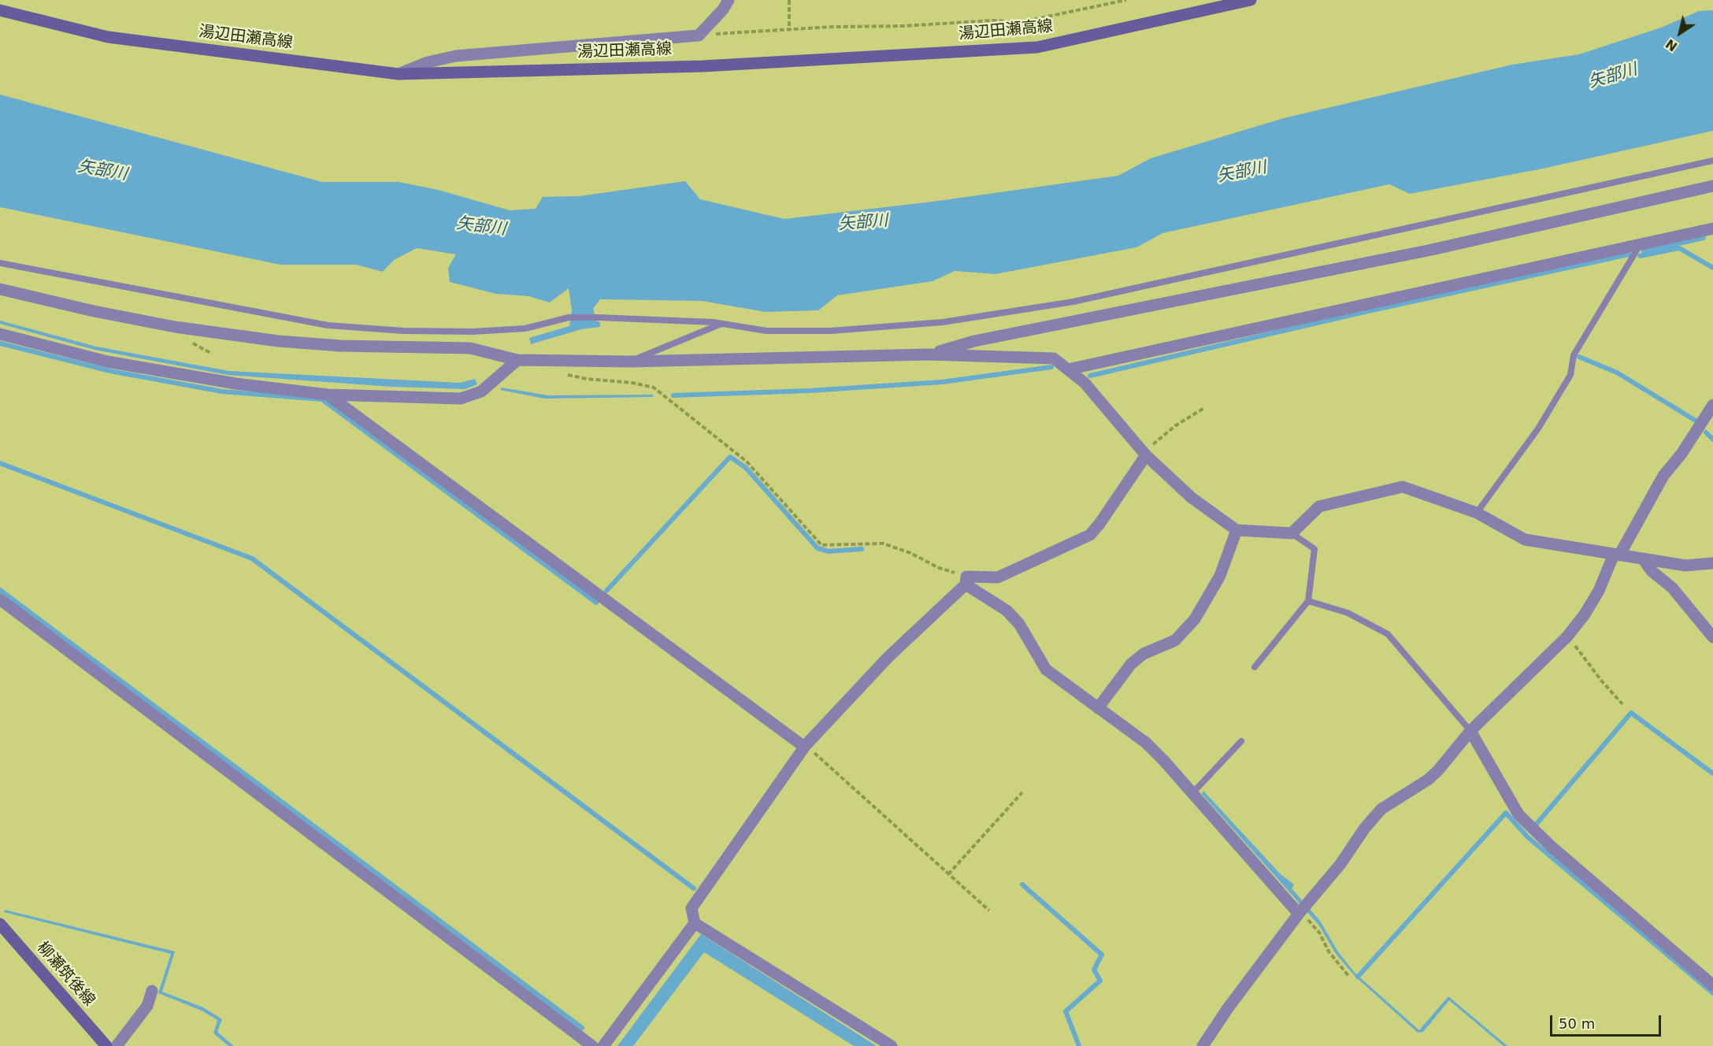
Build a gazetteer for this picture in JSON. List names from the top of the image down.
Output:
{
  "streets": {
    "main road": ["湯辺田瀬高線", "柳瀬筑後線"]
  },
  "water": ["矢部川"],
  "scale_bar": "50 m",
  "north": "bottom left"
}
